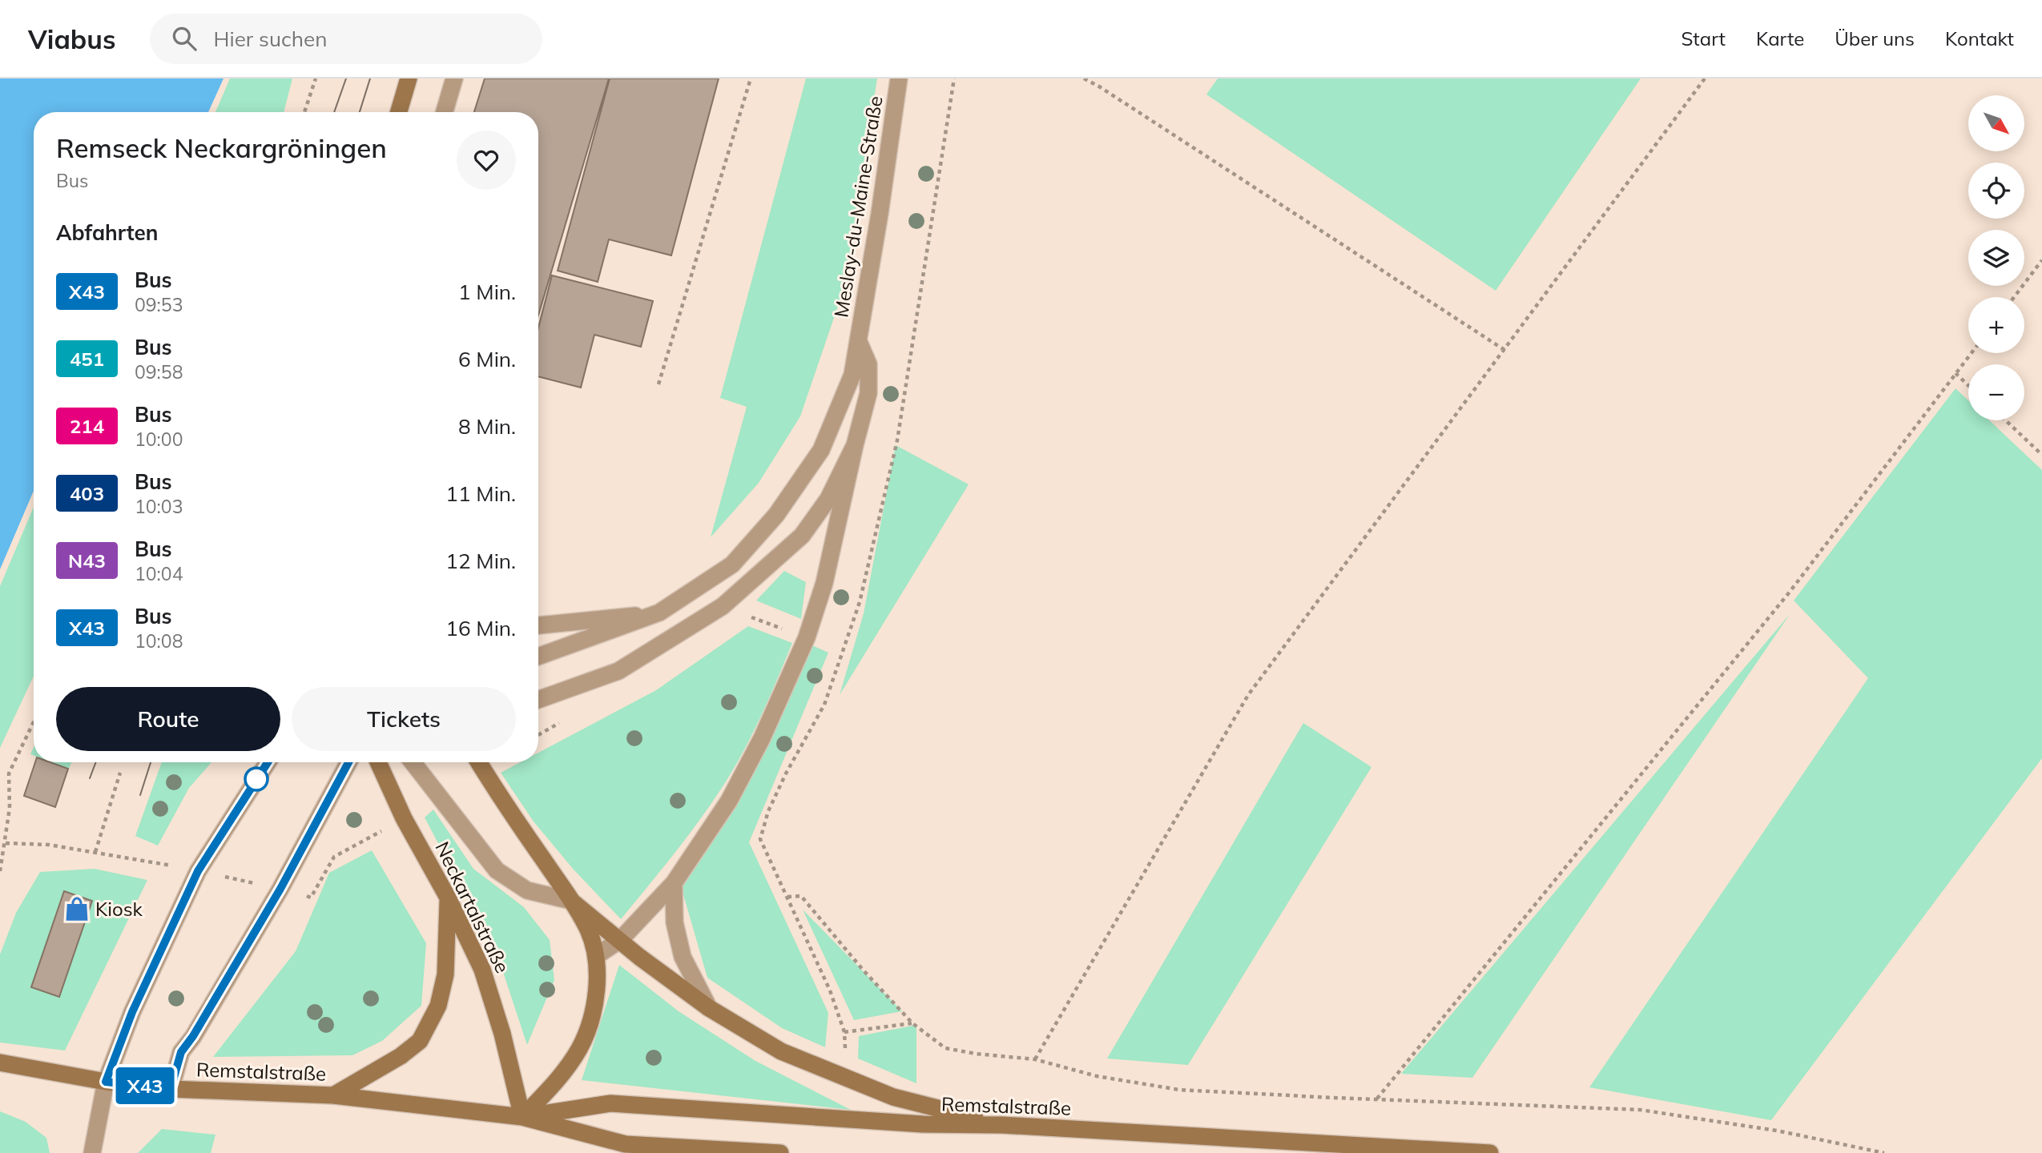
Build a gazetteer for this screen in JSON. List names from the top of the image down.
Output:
{
  "streets": {
    "main road": ["Neckartalstraße", "Remstalstraße"],
    "street": ["Meslay-du-Maine-Straße"]
  },
  "crossings": [
    ["Neckartalstraße", "Remstalstraße"]
  ],
  "places": {
    "shop": ["Kiosk"]
  },
  "lines": ["bus line X43"],
  "north": "bottom right",
  "page": {
    "header": "Viabus",
    "search": "Hier suchen",
    "nav": [
      "Start",
      "Karte",
      "Über uns",
      "Kontakt"
    ],
    "on_map": "X43",
    "map_buttons": ["+", "−"],
    "heading": [
      ["Remseck Neckargröningen", "Bus"],
      "Abfahrten"
    ],
    "list": [
      {
        "mark": "X43",
        "name": "Bus",
        "note": "09:53",
        "value": "1 Min."
      },
      {
        "mark": "451",
        "name": "Bus",
        "note": "09:58",
        "value": "6 Min."
      },
      {
        "mark": "214",
        "name": "Bus",
        "note": "10:00",
        "value": "8 Min."
      },
      {
        "mark": "403",
        "name": "Bus",
        "note": "10:03",
        "value": "11 Min."
      },
      {
        "mark": "N43",
        "name": "Bus",
        "note": "10:04",
        "value": "12 Min."
      },
      {
        "mark": "X43",
        "name": "Bus",
        "note": "10:08",
        "value": "16 Min."
      }
    ],
    "buttons": ["Route", "Tickets"]
  }
}
